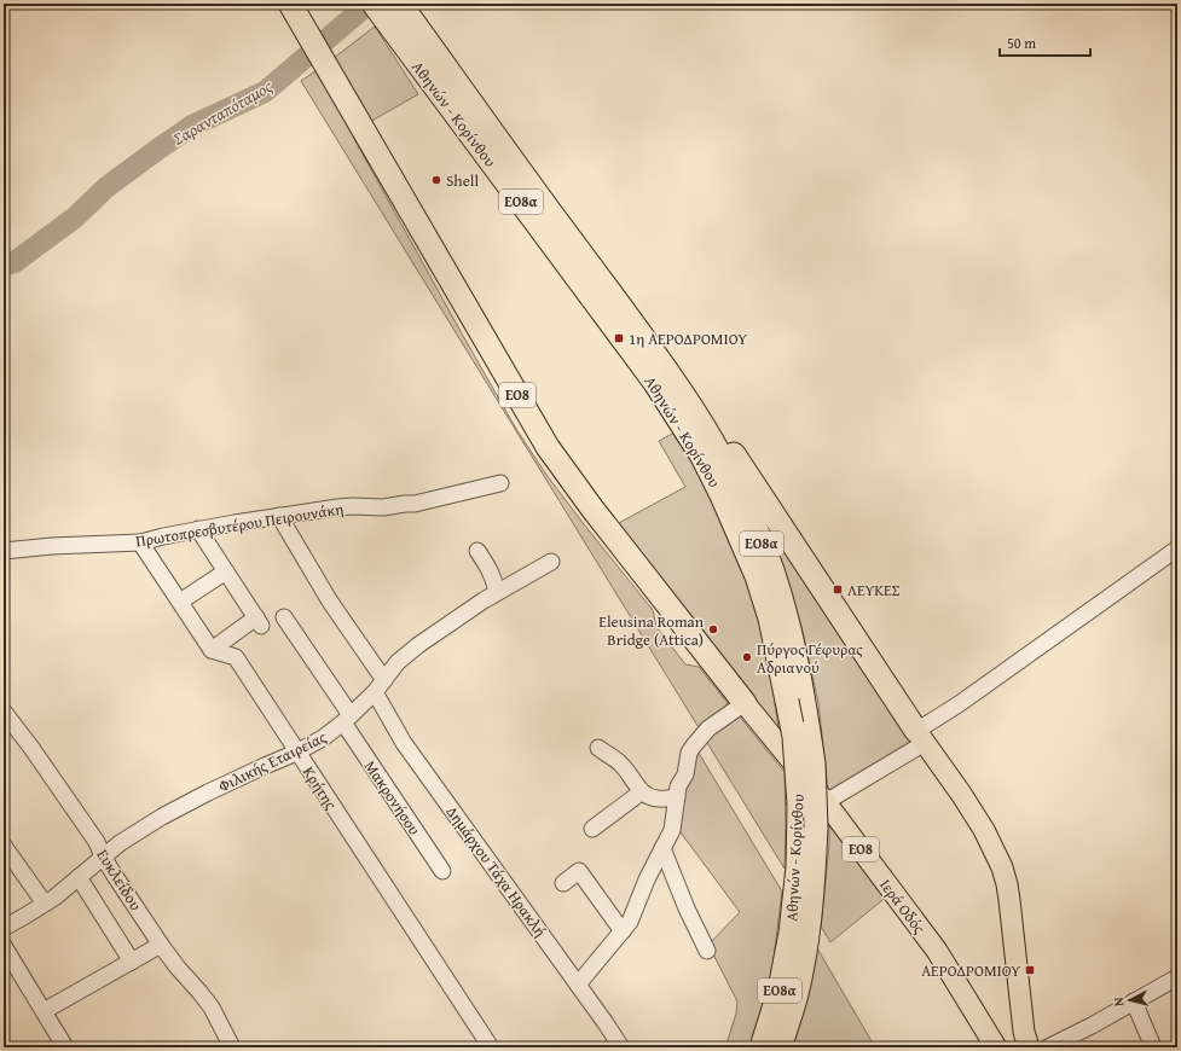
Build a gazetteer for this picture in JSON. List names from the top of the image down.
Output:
{
  "streets": {
    "highway": ["Αθηνών - Κορίνθου", "ΕΟ8α", "ΕΟ8"],
    "main road": ["Ιερά Οδός"],
    "street": [
      "Πρωτοπρεσβυτέρου Πειρουνάκη",
      "Φιλικής Εταιρείας",
      "Κρήτης",
      "Μακρονήσου",
      "Δημάρχου Τάχα Ηρακλή",
      "Ευκλείδου"
    ]
  },
  "crossings": [
    ["ΕΟ8", "Ιερά Οδός"],
    ["Πρωτοπρεσβυτέρου Πειρουνάκη", "Δημάρχου Τάχα Ηρακλή"],
    ["Φιλικής Εταιρείας", "Κρήτης"],
    ["Φιλικής Εταιρείας", "Μακρονήσου"],
    ["Φιλικής Εταιρείας", "Δημάρχου Τάχα Ηρακλή"],
    ["Φιλικής Εταιρείας", "Ευκλείδου"]
  ],
  "water": ["Σαρανταπόταμος"],
  "places": {
    "other": ["Shell", "Eleusina Roman Bridge (Attica)", "Πύργος Γέφυρας Αδριανού"],
    "transit": ["1η ΑΕΡΟΔΡΟΜΙΟΥ", "ΛΕΥΚΕΣ", "ΑΕΡΟΔΡΟΜΙΟΥ"]
  },
  "scale_bar": "50 m",
  "north": "left"
}
